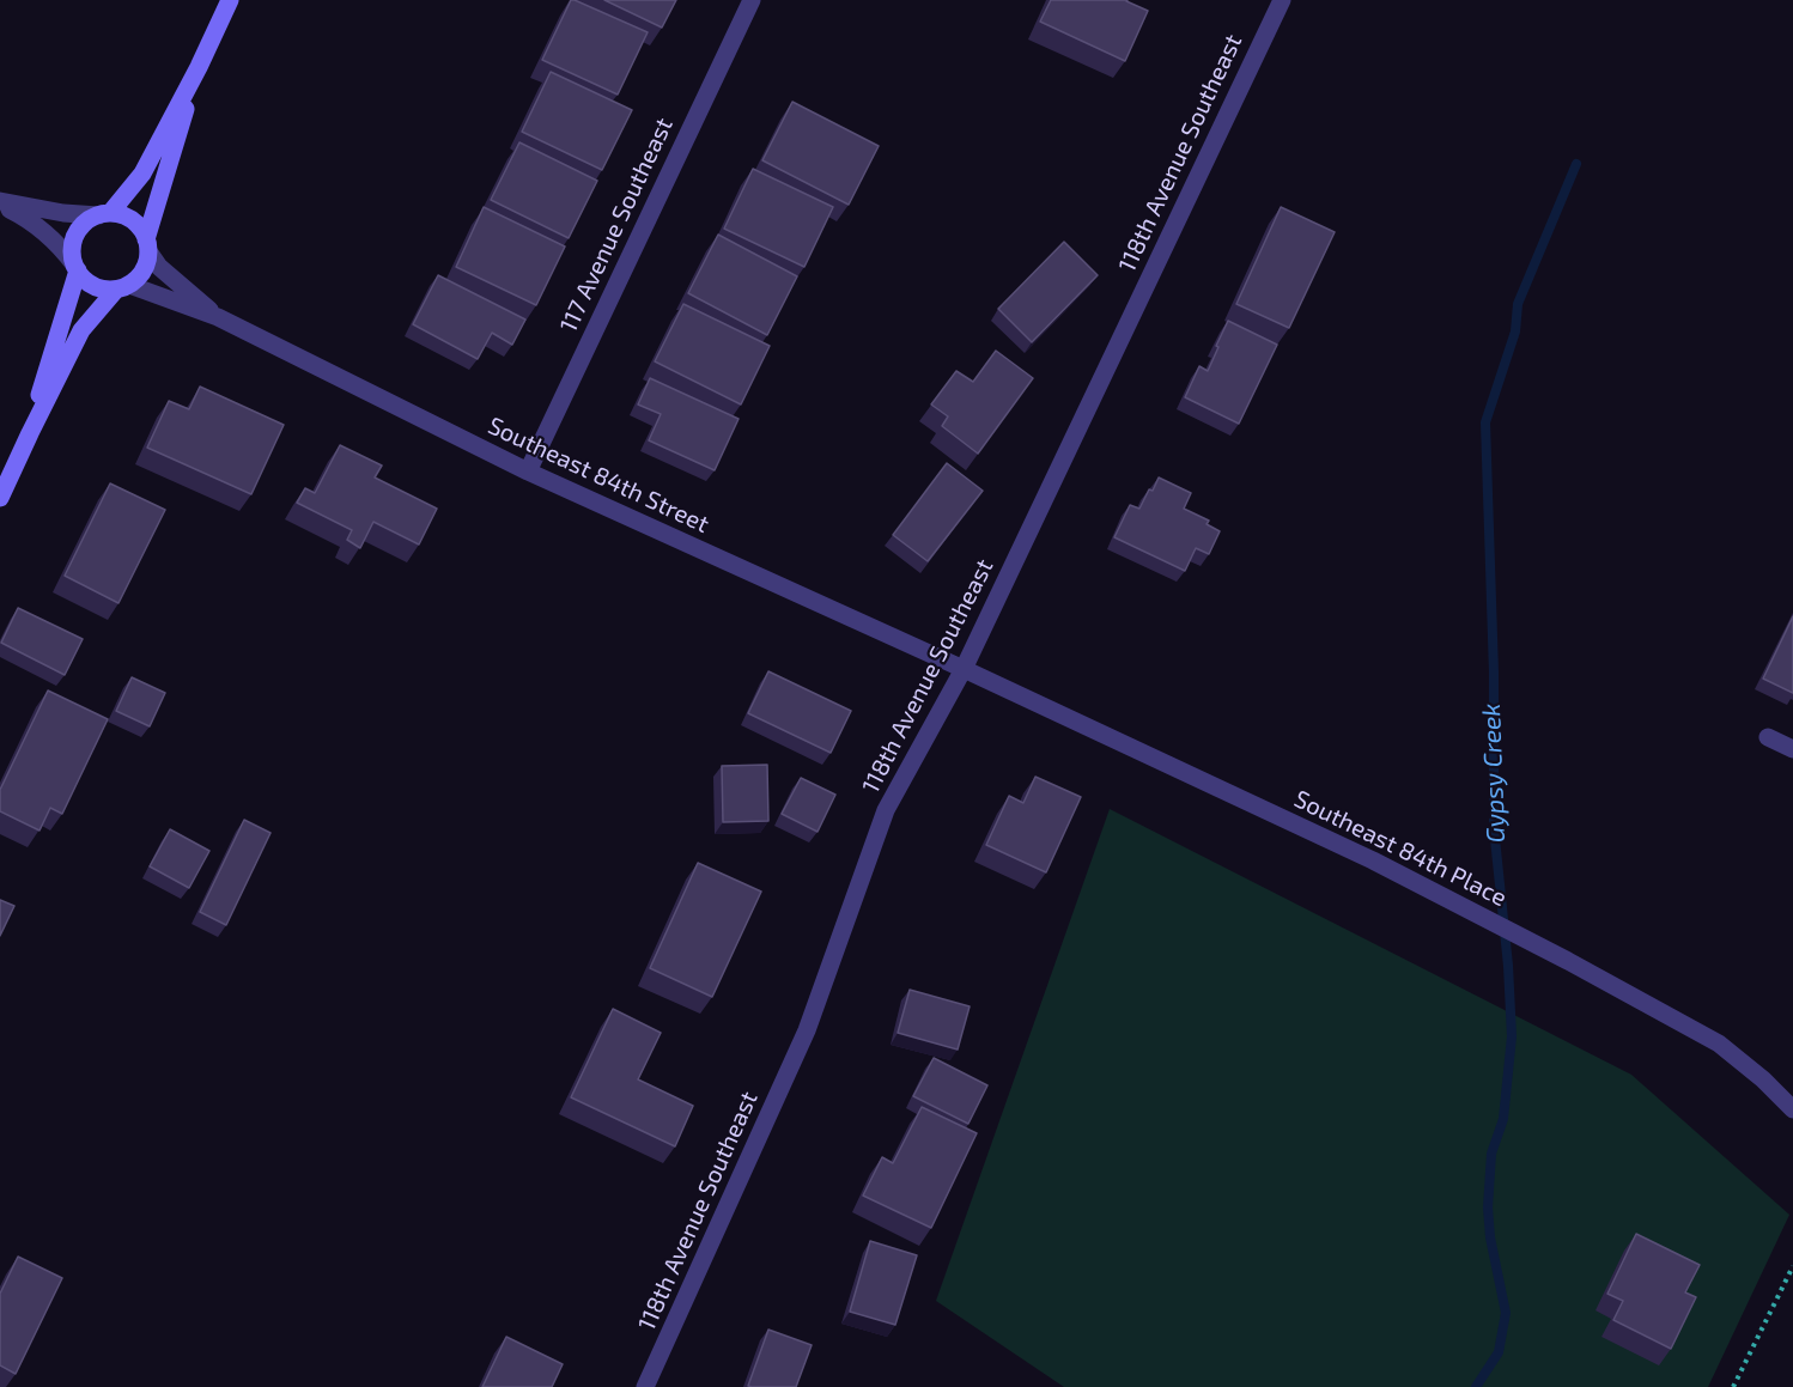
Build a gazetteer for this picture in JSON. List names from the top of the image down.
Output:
{
  "streets": {
    "street": [
      "118th Avenue Southeast",
      "117 Avenue Southeast",
      "Southeast 84th Street",
      "Southeast 84th Place"
    ]
  },
  "crossings": [
    ["118th Avenue Southeast", "Southeast 84th Street"],
    ["118th Avenue Southeast", "Southeast 84th Place"],
    ["117 Avenue Southeast", "Southeast 84th Street"],
    ["Southeast 84th Street", "Southeast 84th Place"]
  ],
  "water": ["Gypsy Creek"]
}
